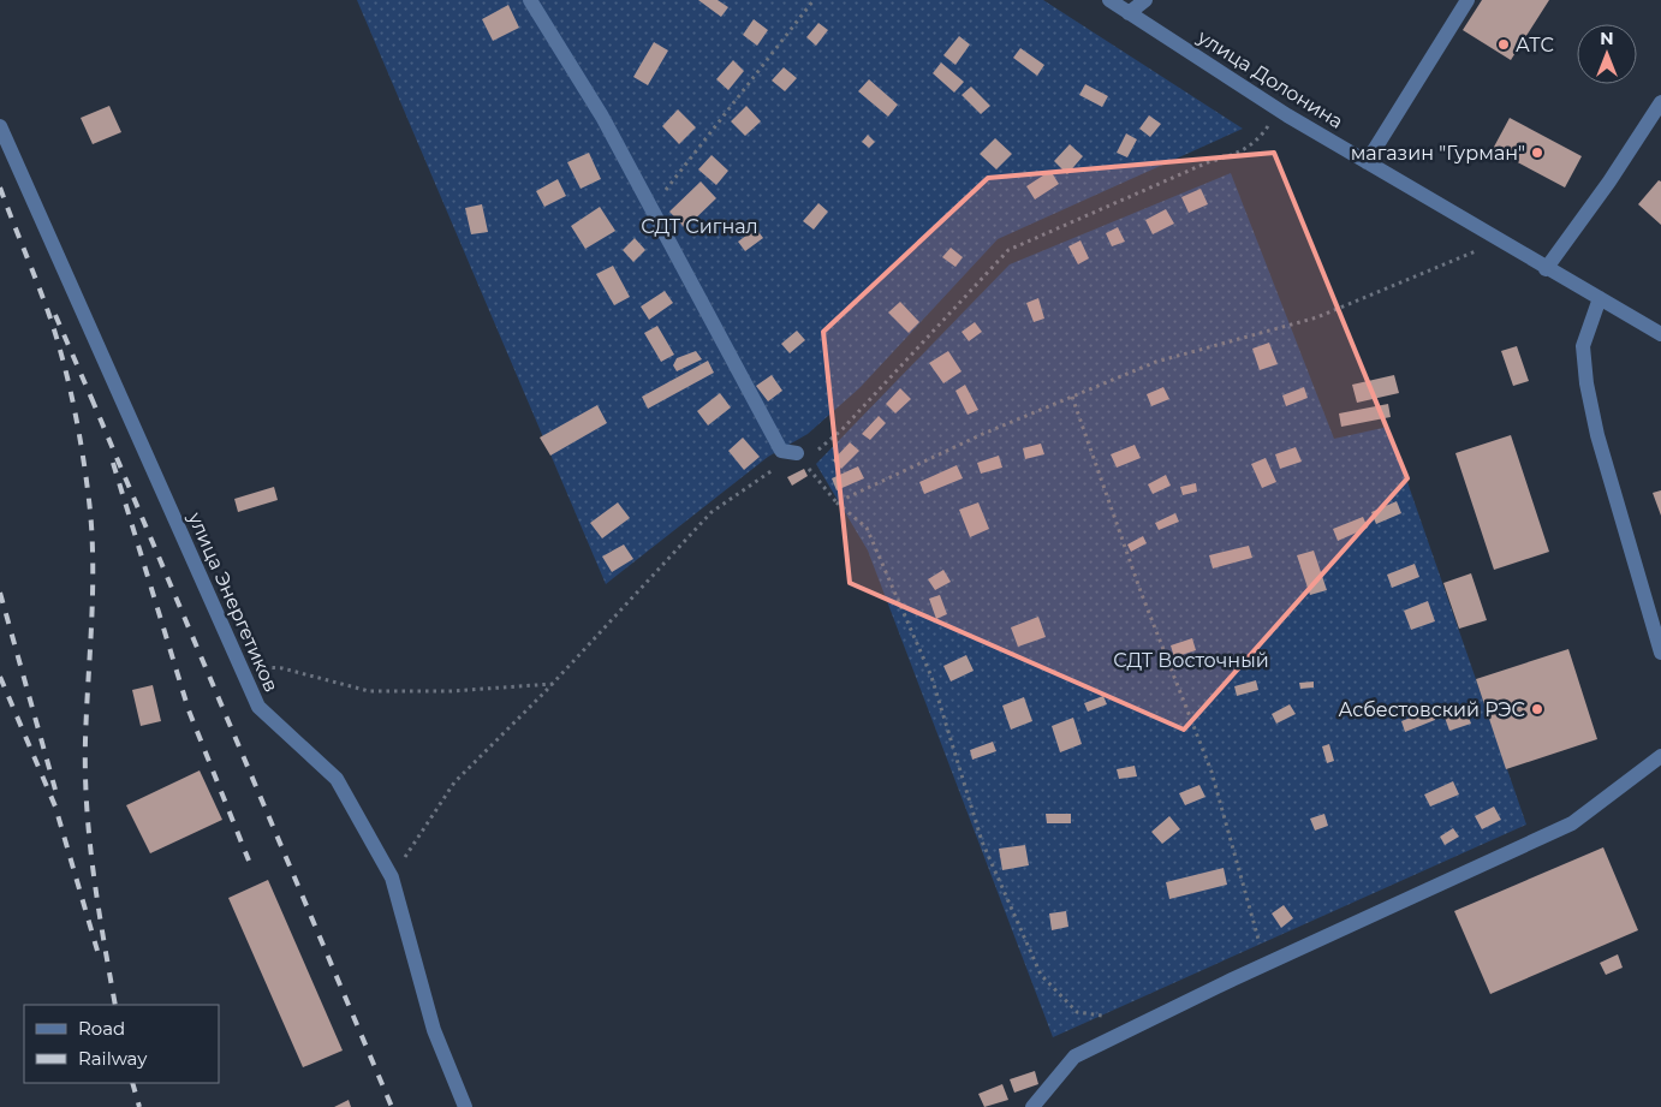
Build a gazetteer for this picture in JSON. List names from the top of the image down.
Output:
{
  "streets": {
    "street": ["улица Долонина", "улица Энергетиков"]
  },
  "parks": ["СДТ Сигнал", "СДТ Восточный"],
  "places": ["АТС", "магазин \"Гурман\"", "Асбестовский РЭС"],
  "legend": ["Road", "Railway"],
  "north": "top"
}
